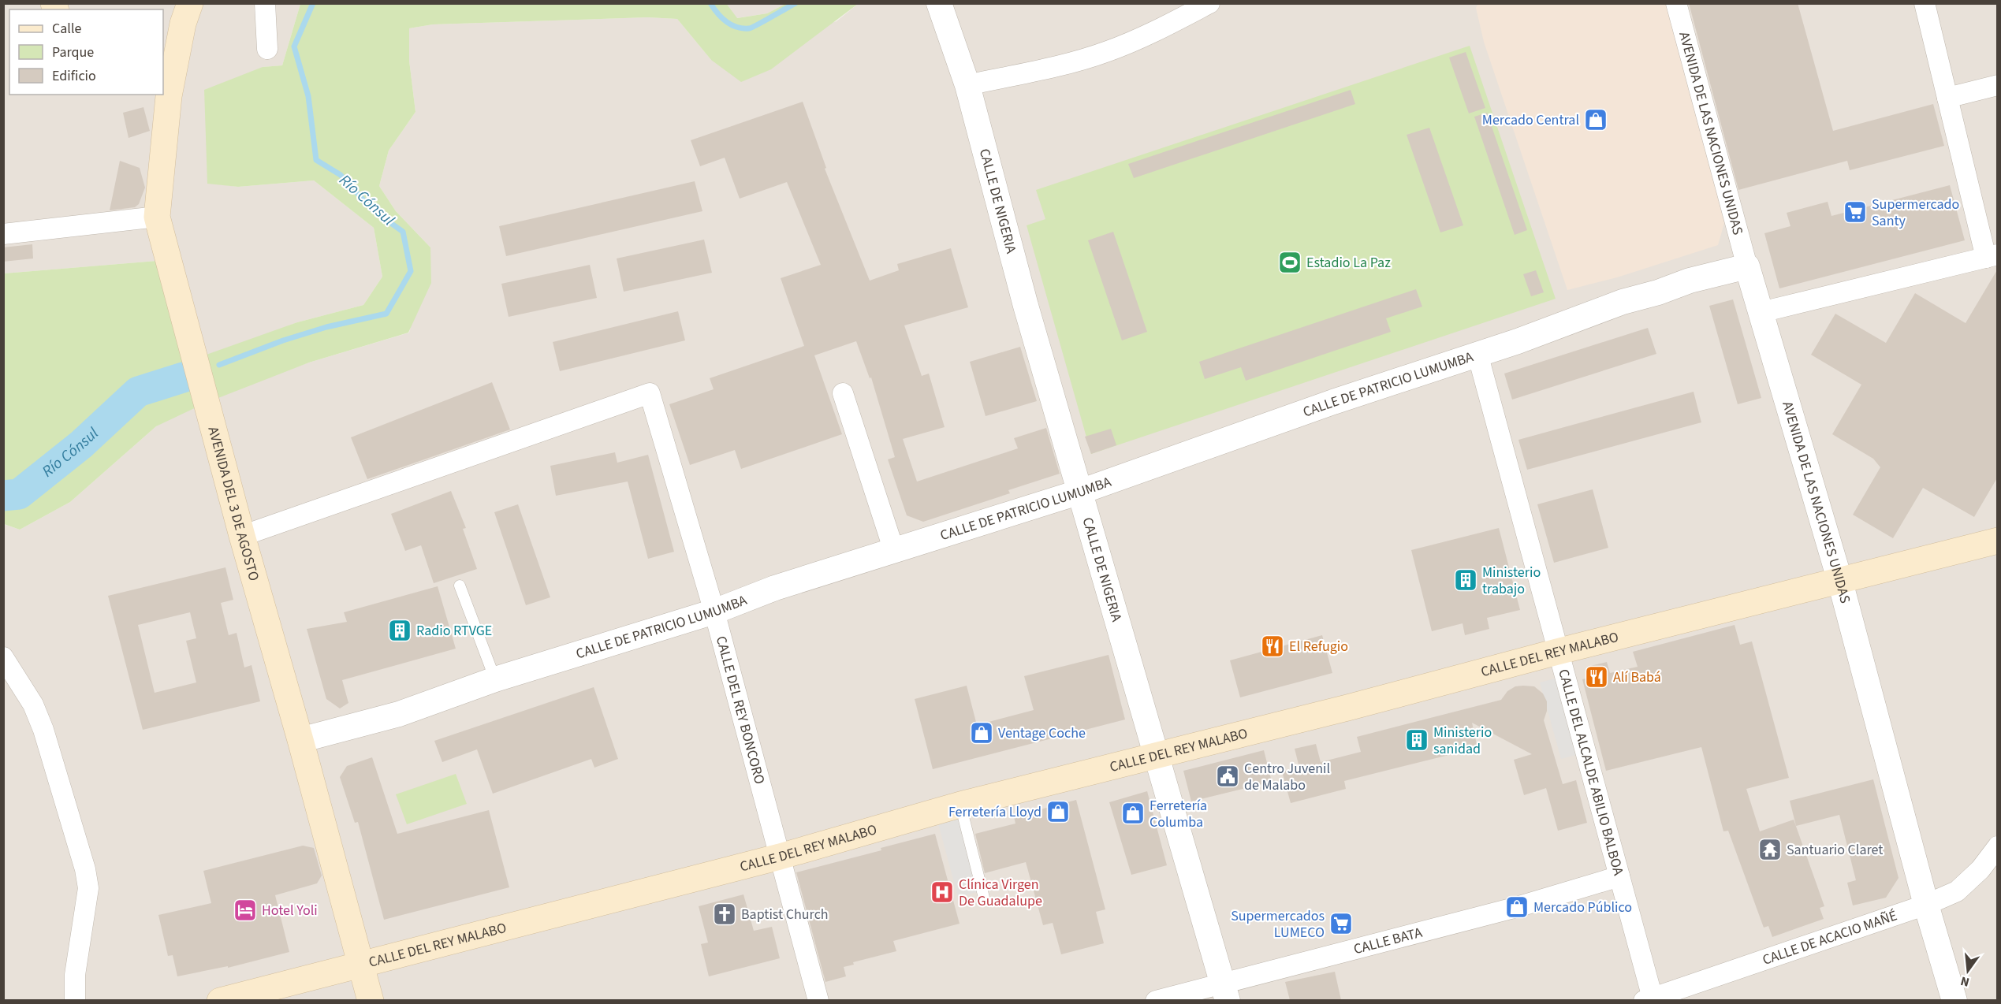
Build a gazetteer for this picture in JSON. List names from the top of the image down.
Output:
{
  "streets": {
    "main road": ["AVENIDA DEL 3 DE AGOSTO", "CALLE DEL REY MALABO"],
    "street": [
      "AVENIDA DE LAS NACIONES UNIDAS",
      "CALLE DE NIGERIA",
      "CALLE DE PATRICIO LUMUMBA",
      "CALLE DEL REY BONCORO",
      "CALLE DEL ALCALDE ABILIO BALBOA",
      "CALLE DE ACACIO MAÑÉ",
      "CALLE BATA"
    ]
  },
  "crossings": [
    ["AVENIDA DE LAS NACIONES UNIDAS", "CALLE DE PATRICIO LUMUMBA"],
    ["AVENIDA DE LAS NACIONES UNIDAS", "CALLE DEL REY MALABO"],
    ["AVENIDA DE LAS NACIONES UNIDAS", "CALLE DE ACACIO MAÑÉ"],
    ["CALLE DE NIGERIA", "CALLE DE PATRICIO LUMUMBA"],
    ["CALLE DE NIGERIA", "CALLE DEL REY MALABO"],
    ["CALLE DE NIGERIA", "CALLE BATA"],
    ["CALLE DE PATRICIO LUMUMBA", "AVENIDA DEL 3 DE AGOSTO"],
    ["CALLE DE PATRICIO LUMUMBA", "CALLE DEL REY BONCORO"],
    ["CALLE DE PATRICIO LUMUMBA", "CALLE DEL ALCALDE ABILIO BALBOA"],
    ["AVENIDA DEL 3 DE AGOSTO", "CALLE DEL REY MALABO"],
    ["AVENIDA DEL 3 DE AGOSTO", "CALLE DEL REY BONCORO"],
    ["CALLE DEL REY MALABO", "CALLE DEL REY BONCORO"],
    ["CALLE DEL REY MALABO", "CALLE DEL ALCALDE ABILIO BALBOA"],
    ["CALLE DEL ALCALDE ABILIO BALBOA", "CALLE DE ACACIO MAÑÉ"],
    ["CALLE DEL ALCALDE ABILIO BALBOA", "CALLE BATA"]
  ],
  "water": ["Río Cónsul"],
  "places": {
    "shop": [
      "Mercado Central",
      "Ventage Coche",
      "Ferretería Lloyd",
      "Ferretería Columba",
      "Mercado Público"
    ],
    "supermarket": ["Supermercado Santy", "Supermercados LUMECO"],
    "sports": ["Estadio La Paz"],
    "building": ["Ministerio trabajo", "Radio RTVGE", "Ministerio sanidad"],
    "restaurant": ["El Refugio", "Alí Babá"],
    "public building": ["Centro Juvenil de Malabo"],
    "temple": ["Santuario Claret"],
    "hospital": ["Clínica Virgen De Guadalupe"],
    "hotel": ["Hotel Yoli"],
    "church": ["Baptist Church"]
  },
  "legend": ["Calle", "Parque", "Edificio"],
  "north": "bottom"
}
